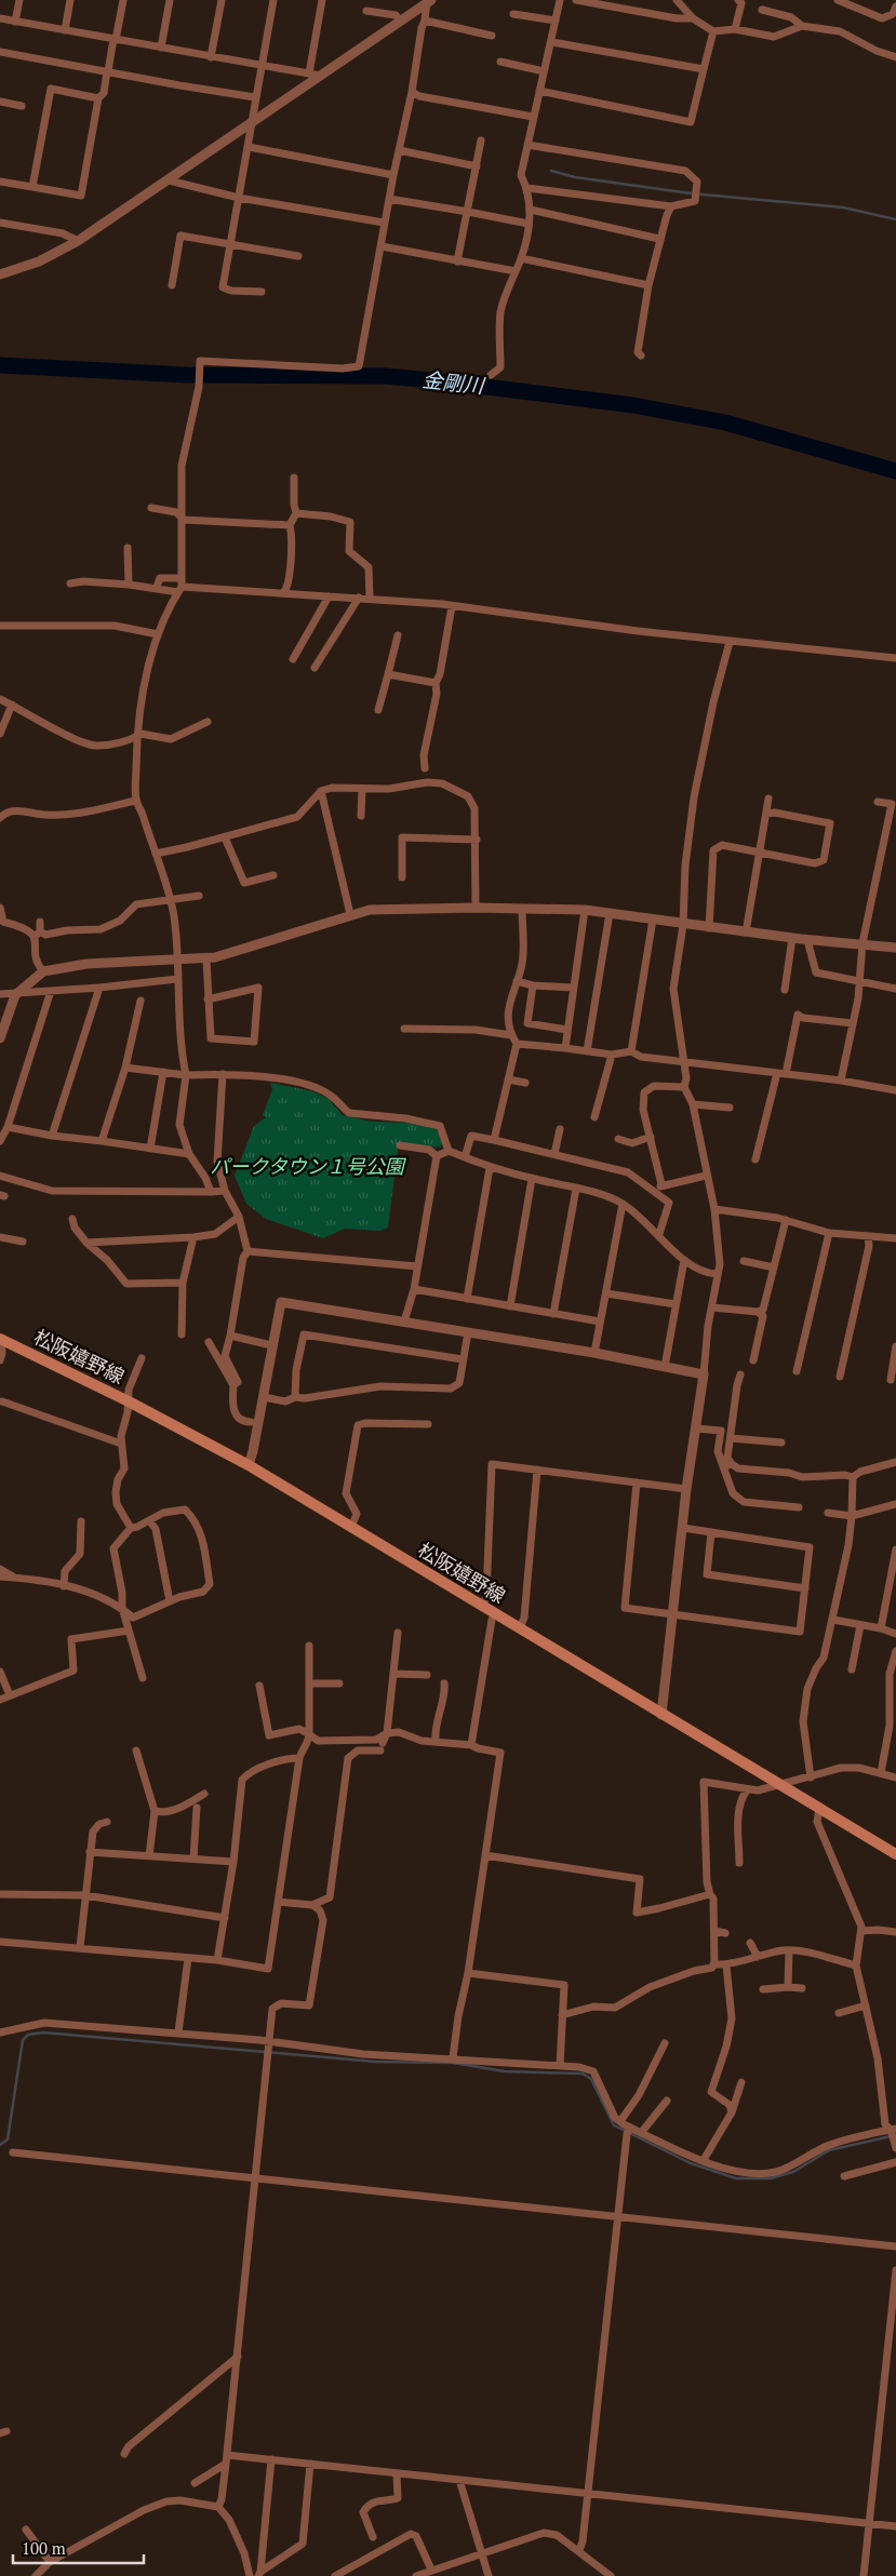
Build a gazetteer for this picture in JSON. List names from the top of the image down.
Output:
{
  "streets": {
    "main road": ["松阪嬉野線"]
  },
  "water": ["金剛川"],
  "parks": ["パークタウン１号公園"],
  "scale_bar": "100 m"
}
